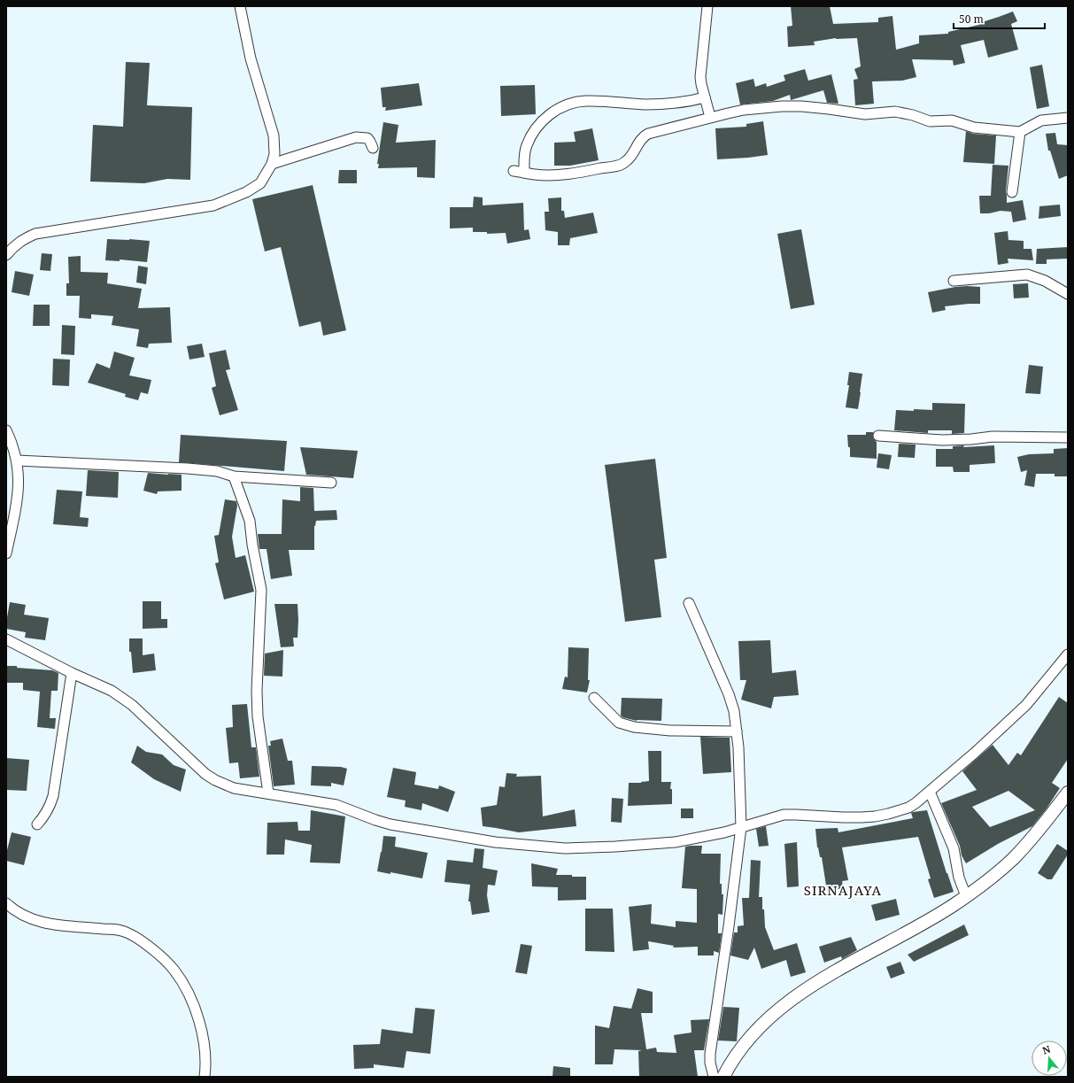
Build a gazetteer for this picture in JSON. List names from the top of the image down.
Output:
{
  "districts": ["SIRNAJAYA"],
  "scale_bar": "50 m",
  "north": "top"
}
